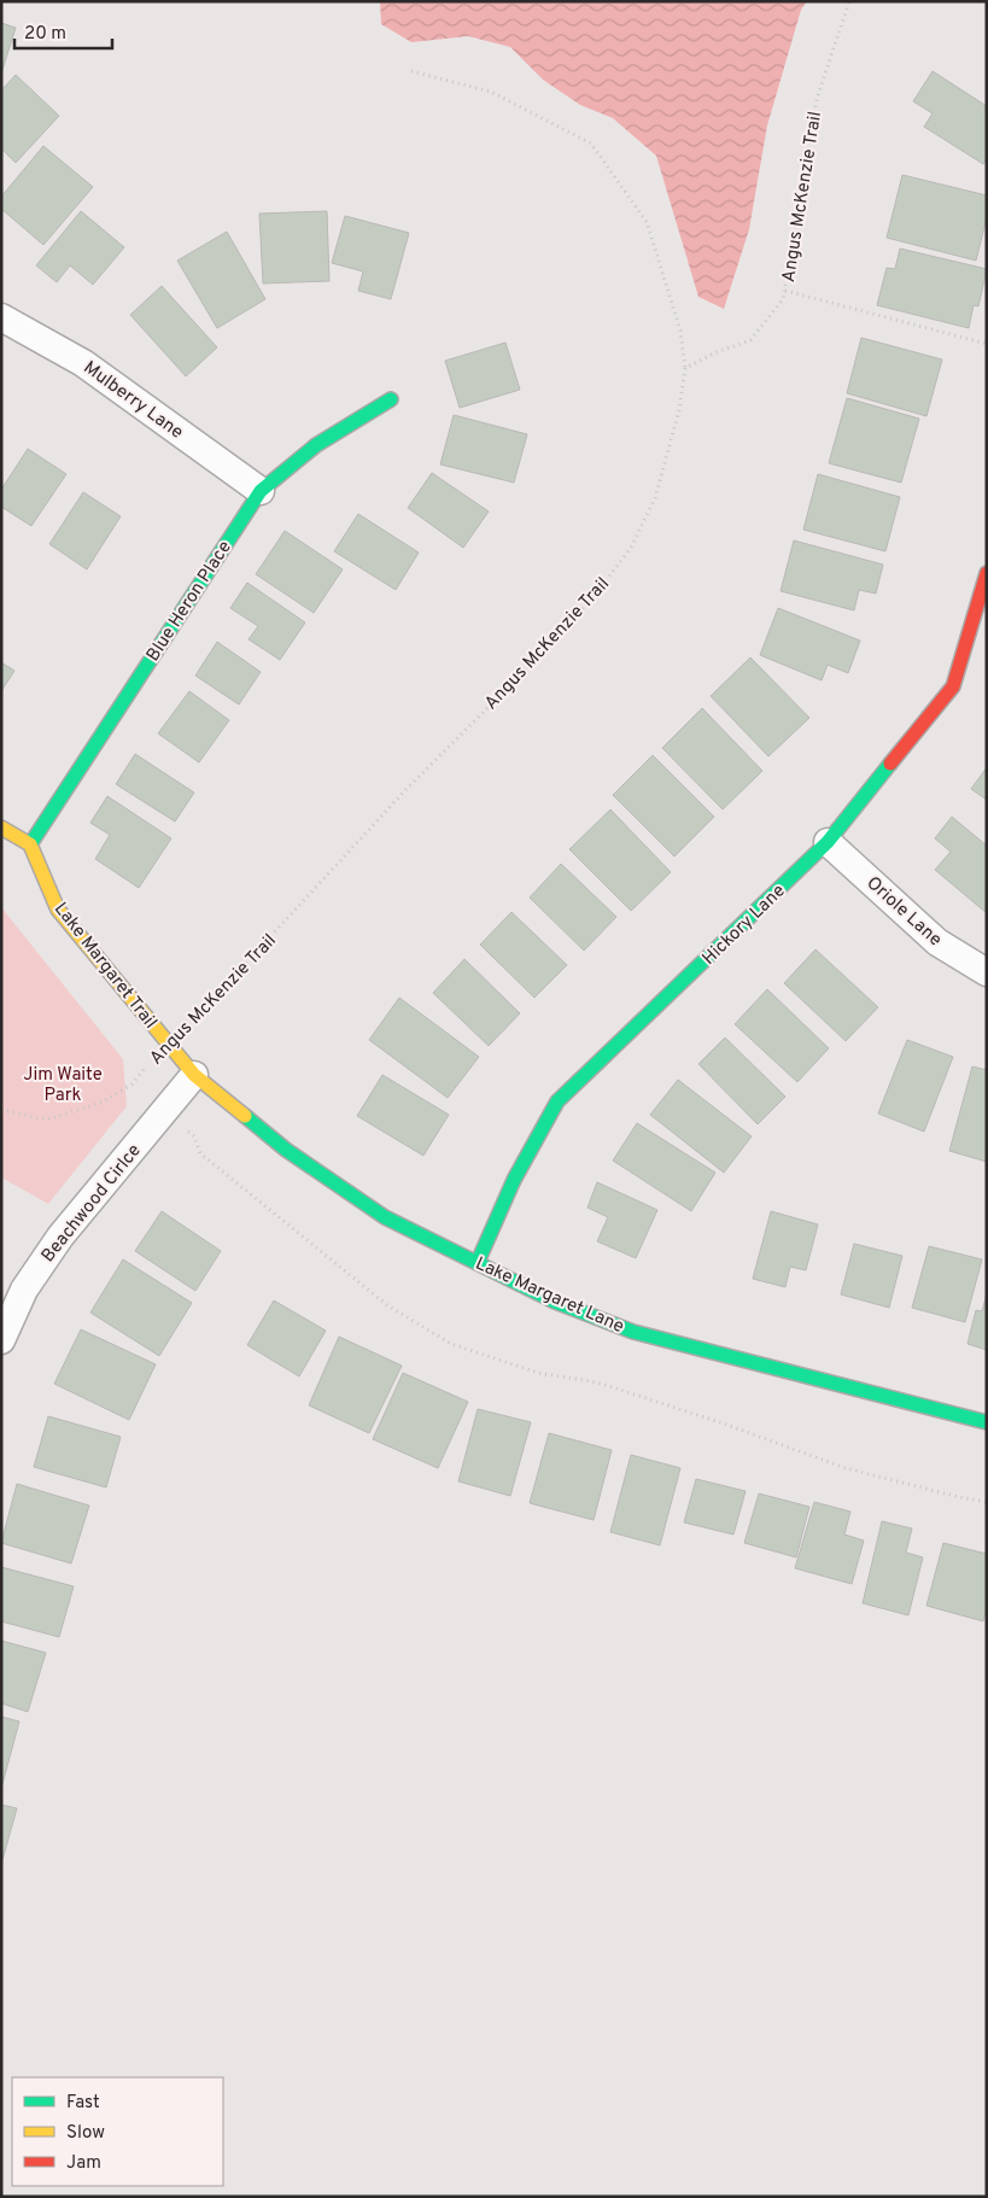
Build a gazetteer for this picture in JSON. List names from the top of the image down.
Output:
{
  "streets": {
    "street": [
      "Mulberry Lane",
      "Blue Heron Place",
      "Oriole Lane",
      "Hickory Lane",
      "Lake Margaret Trail",
      "Beachwood Cirlce",
      "Lake Margaret Lane"
    ],
    "path": ["Angus McKenzie Trail"]
  },
  "crossings": [
    ["Angus McKenzie Trail", "Lake Margaret Trail"],
    ["Mulberry Lane", "Blue Heron Place"],
    ["Blue Heron Place", "Lake Margaret Trail"],
    ["Oriole Lane", "Hickory Lane"],
    ["Hickory Lane", "Lake Margaret Lane"],
    ["Lake Margaret Trail", "Beachwood Cirlce"],
    ["Lake Margaret Trail", "Lake Margaret Lane"],
    ["Beachwood Cirlce", "Lake Margaret Lane"]
  ],
  "parks": ["Jim Waite Park"],
  "legend": ["Fast", "Slow", "Jam"],
  "scale_bar": "20 m"
}
